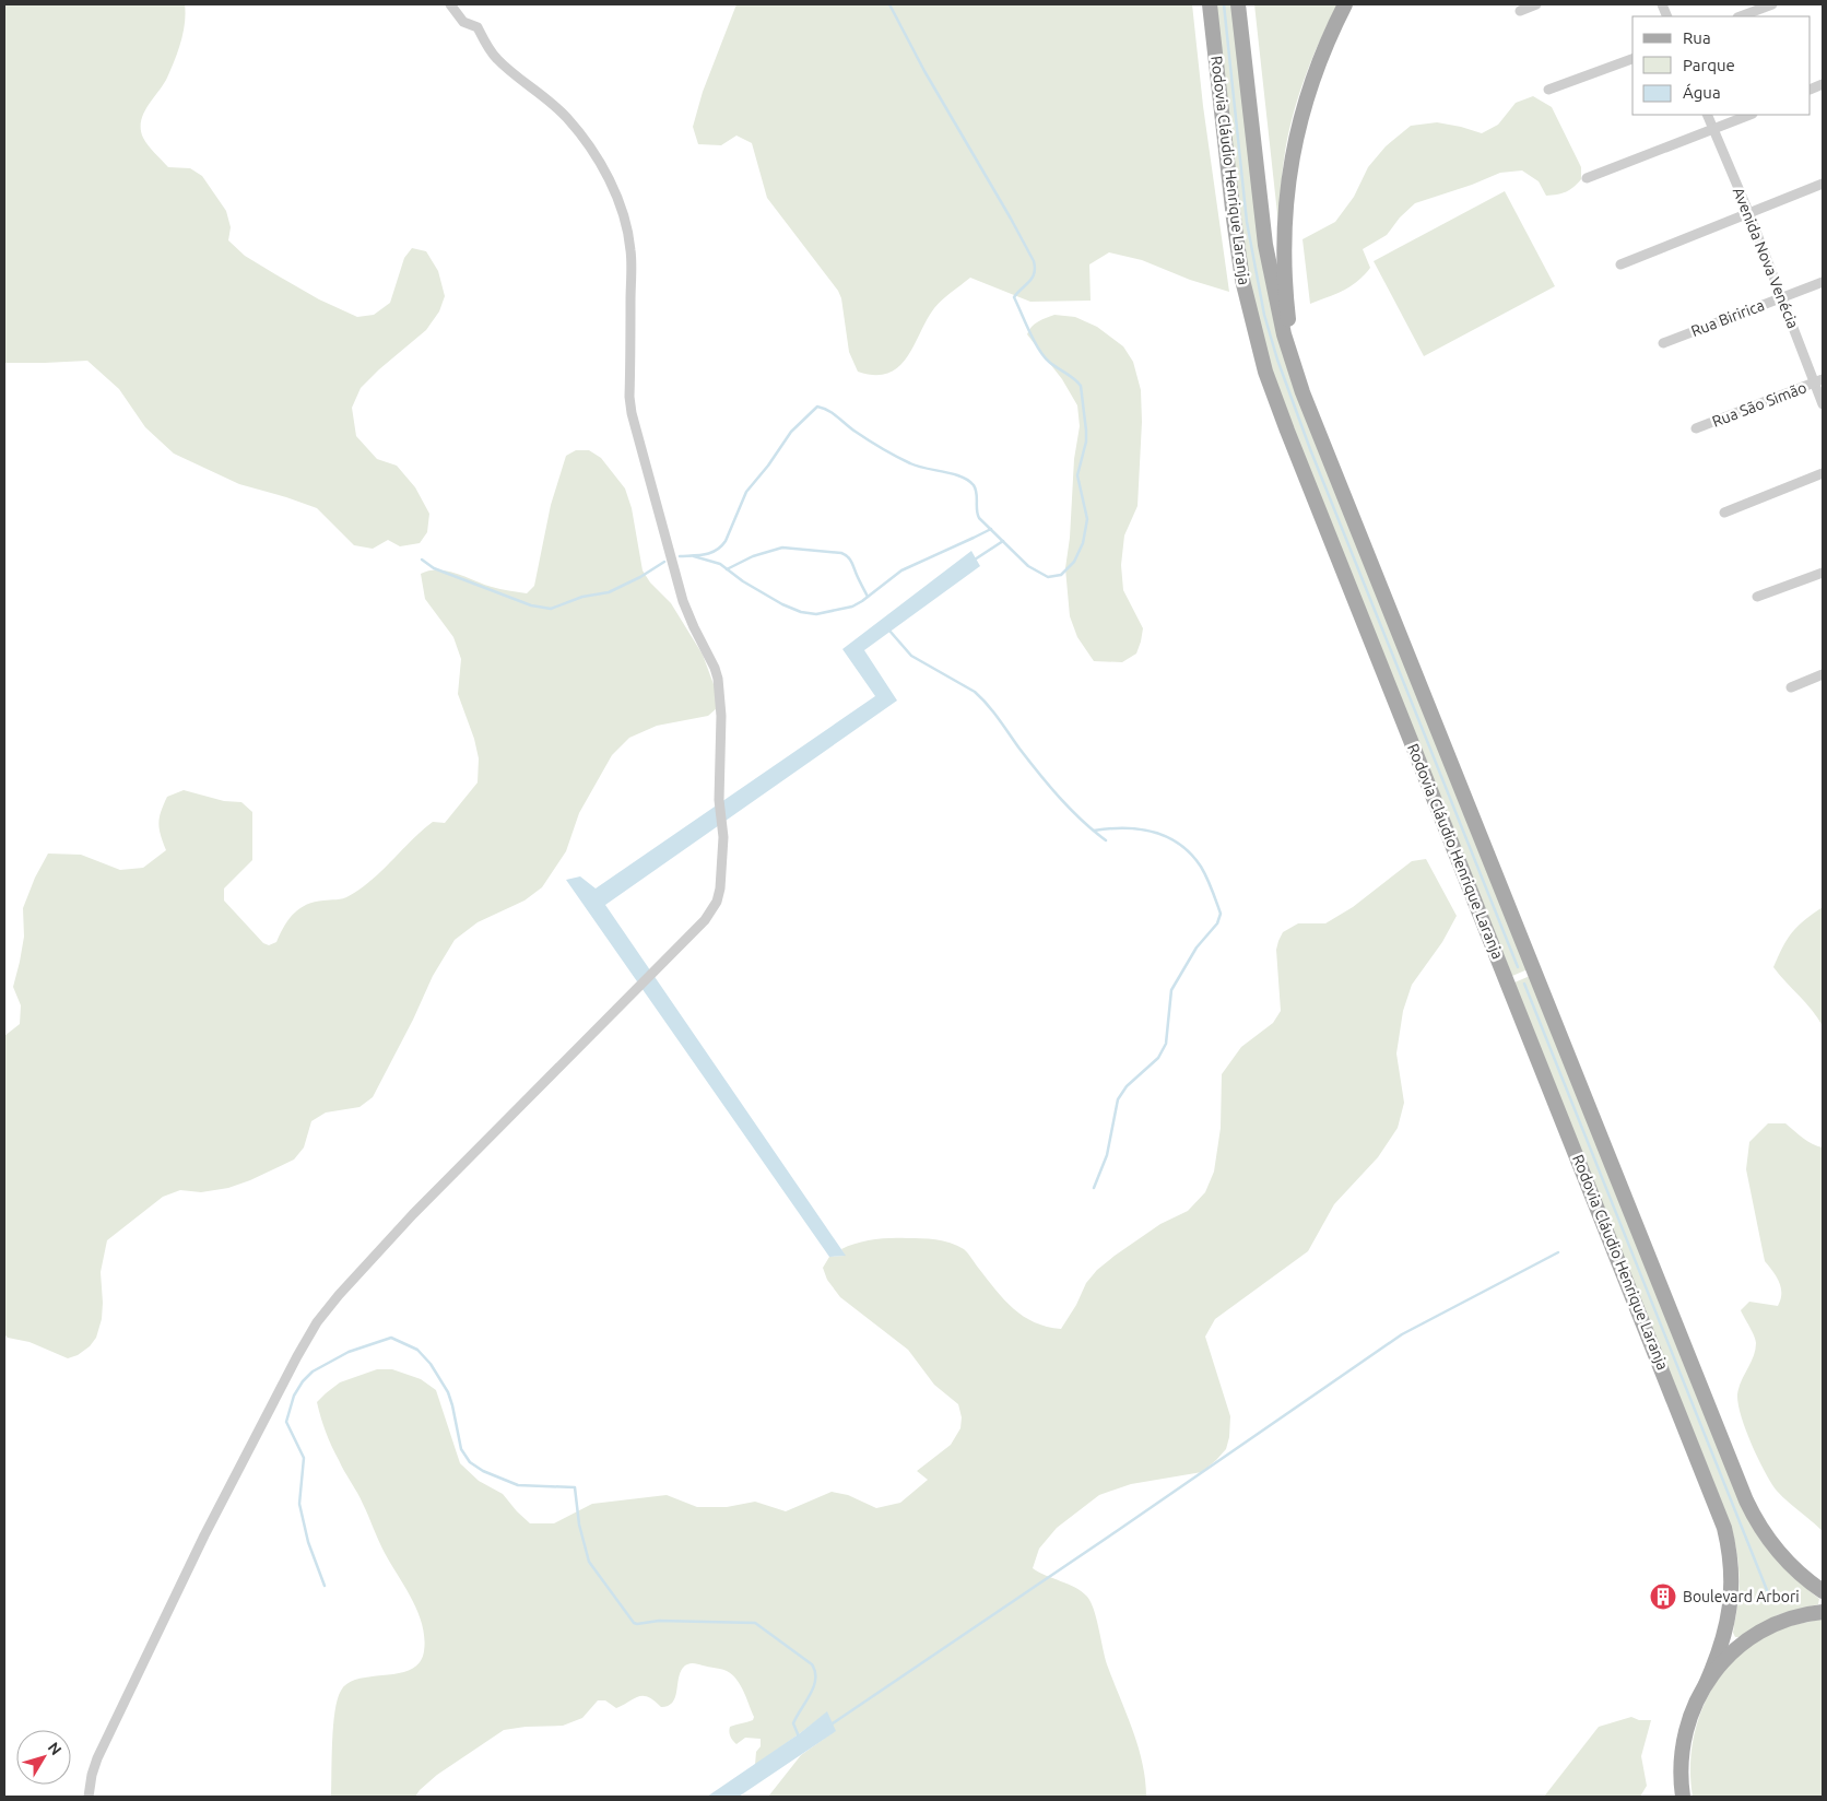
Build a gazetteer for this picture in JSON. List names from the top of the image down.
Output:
{
  "streets": {
    "main road": ["Rodovia Cláudio Henrique Laranja"],
    "street": ["Avenida Nova Venécia", "Rua Biririca", "Rua São Simão"]
  },
  "crossings": [
    ["Avenida Nova Venécia", "Rua Biririca"],
    ["Avenida Nova Venécia", "Rua São Simão"]
  ],
  "places": {
    "building": ["Boulevard Arbori"]
  },
  "legend": ["Rua", "Parque", "Água"],
  "north": "top right"
}
